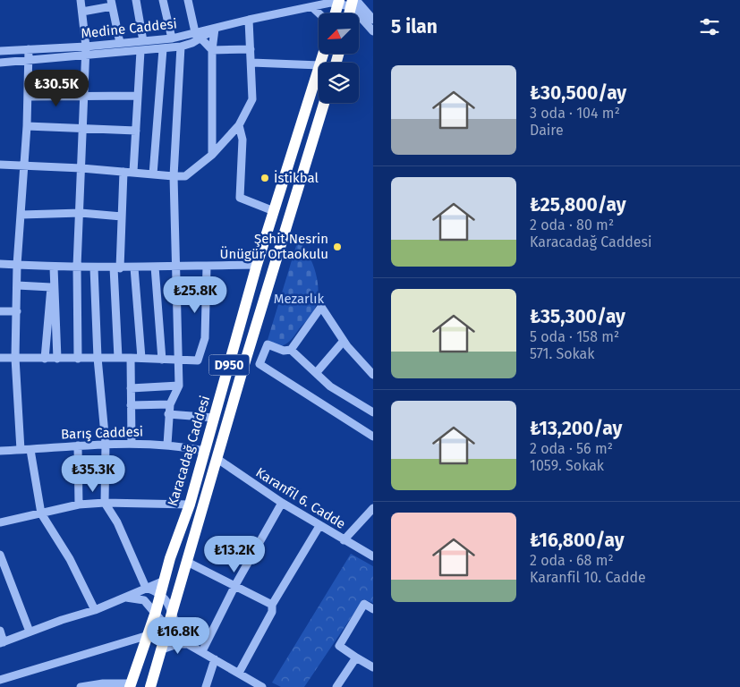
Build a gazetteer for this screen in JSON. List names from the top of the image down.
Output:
{
  "streets": {
    "highway": ["D950", "Karacadağ Caddesi"],
    "street": ["Medine Caddesi", "Barış Caddesi", "Karanfil 6. Cadde"]
  },
  "crossings": [
    ["D950", "Karanfil 6. Cadde"],
    ["Barış Caddesi", "Karacadağ Caddesi"]
  ],
  "parks": ["Mezarlık"],
  "places": ["İstikbal", "Şehit Nesrin Ünügür Ortaokulu"],
  "north": "bottom left",
  "page": {
    "heading": "5 ilan",
    "list": [
      {
        "name": "₺30,500/ay",
        "note": "3 oda · 104 m² · Daire"
      },
      {
        "name": "₺25,800/ay",
        "note": "2 oda · 80 m² · Karacadağ Caddesi"
      },
      {
        "name": "₺35,300/ay",
        "note": "5 oda · 158 m² · 571. Sokak"
      },
      {
        "name": "₺13,200/ay",
        "note": "2 oda · 56 m² · 1059. Sokak"
      },
      {
        "name": "₺16,800/ay",
        "note": "2 oda · 68 m² · Karanfil 10. Cadde"
      }
    ],
    "price": [
      "₺30.5K",
      "₺25.8K",
      "₺35.3K",
      "₺13.2K",
      "₺16.8K"
    ]
  }
}
